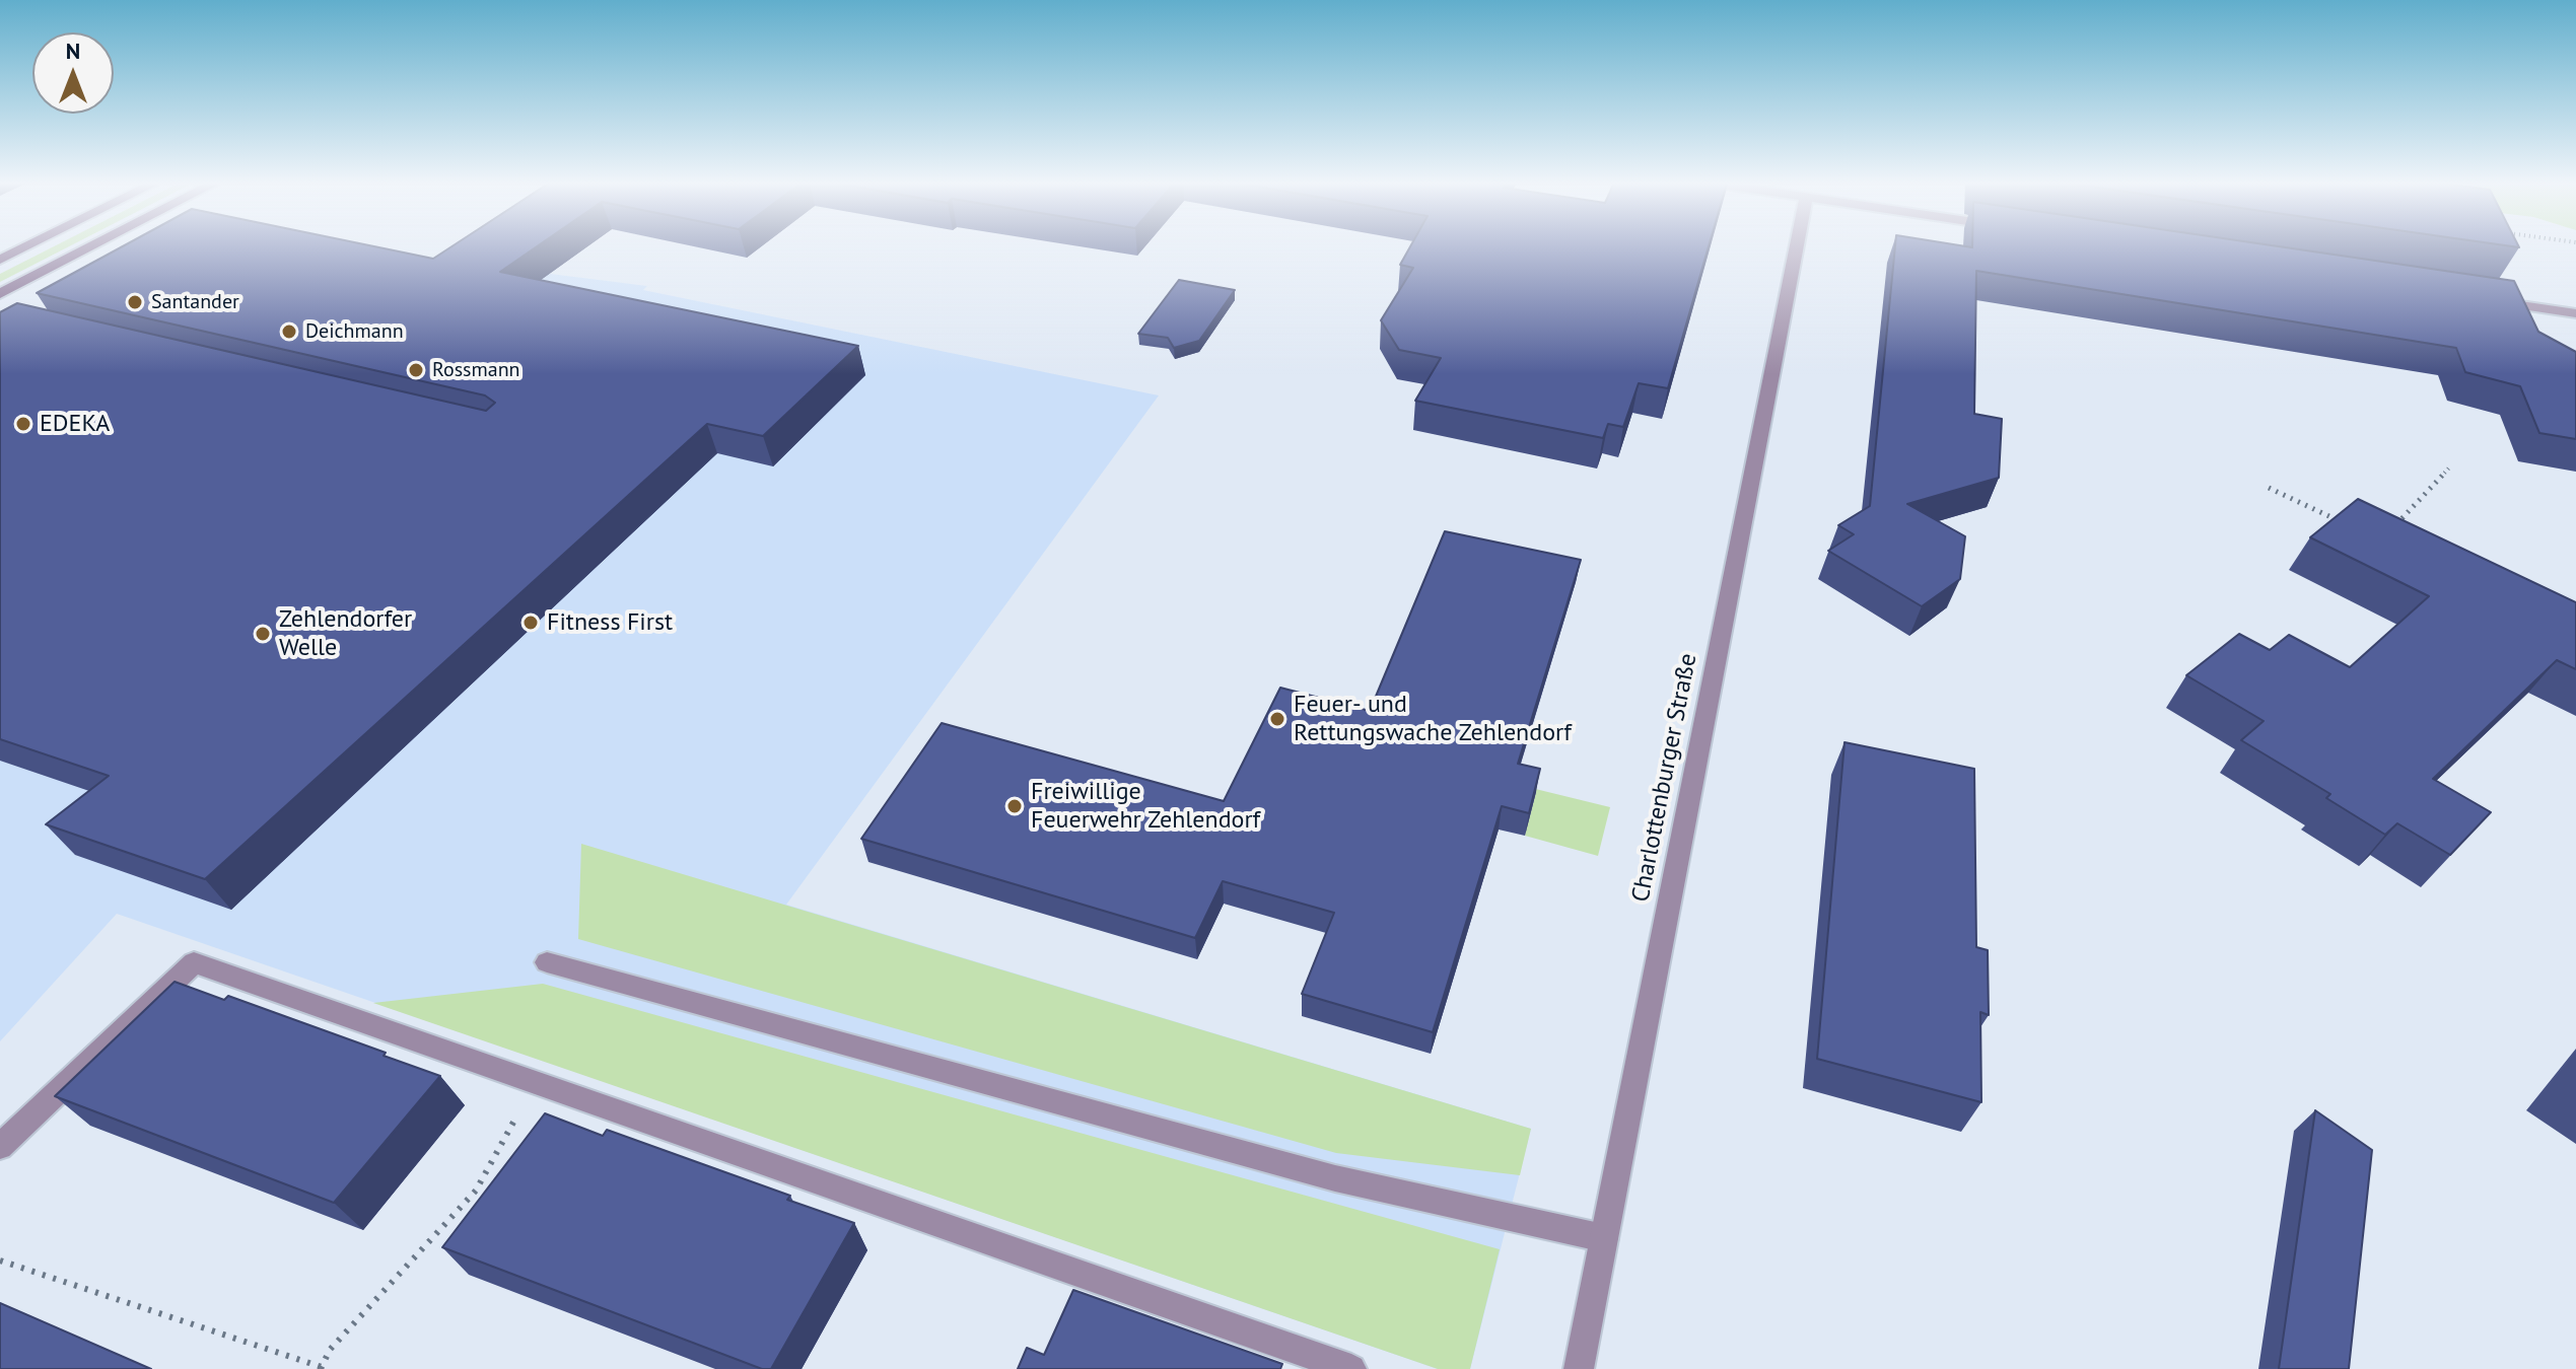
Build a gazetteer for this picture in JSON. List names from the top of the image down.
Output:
{
  "streets": {
    "street": ["Charlottenburger Straße"]
  },
  "places": [
    "Santander",
    "Deichmann",
    "Rossmann",
    "EDEKA",
    "Fitness First",
    "Zehlendorfer Welle",
    "Feuer- und Rettungswache Zehlendorf",
    "Freiwillige Feuerwehr Zehlendorf"
  ],
  "north": "top"
}
